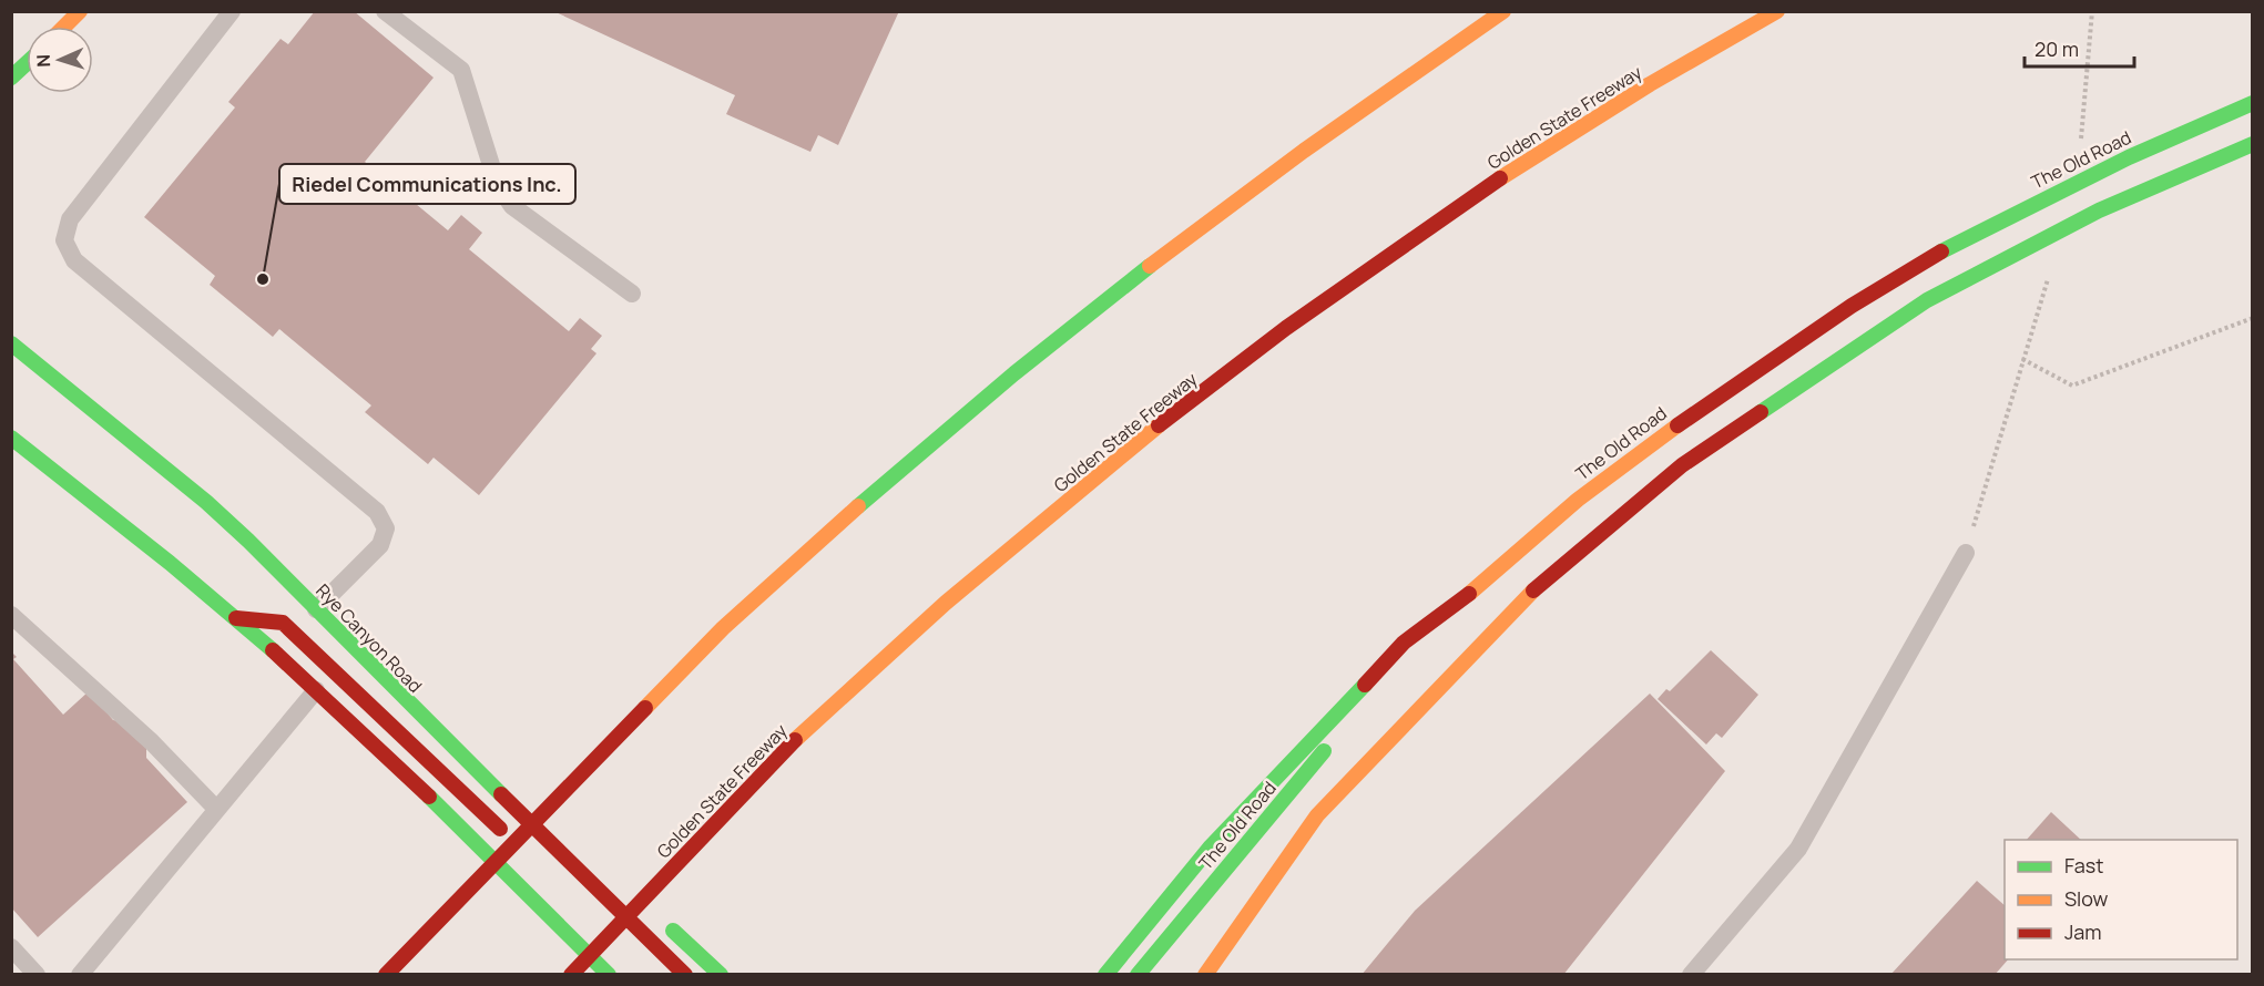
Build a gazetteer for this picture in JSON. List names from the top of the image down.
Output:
{
  "streets": {
    "main road": ["Golden State Freeway", "The Old Road", "Rye Canyon Road"]
  },
  "places": ["Riedel Communications Inc."],
  "legend": ["Fast", "Slow", "Jam"],
  "scale_bar": "20 m",
  "north": "left"
}
